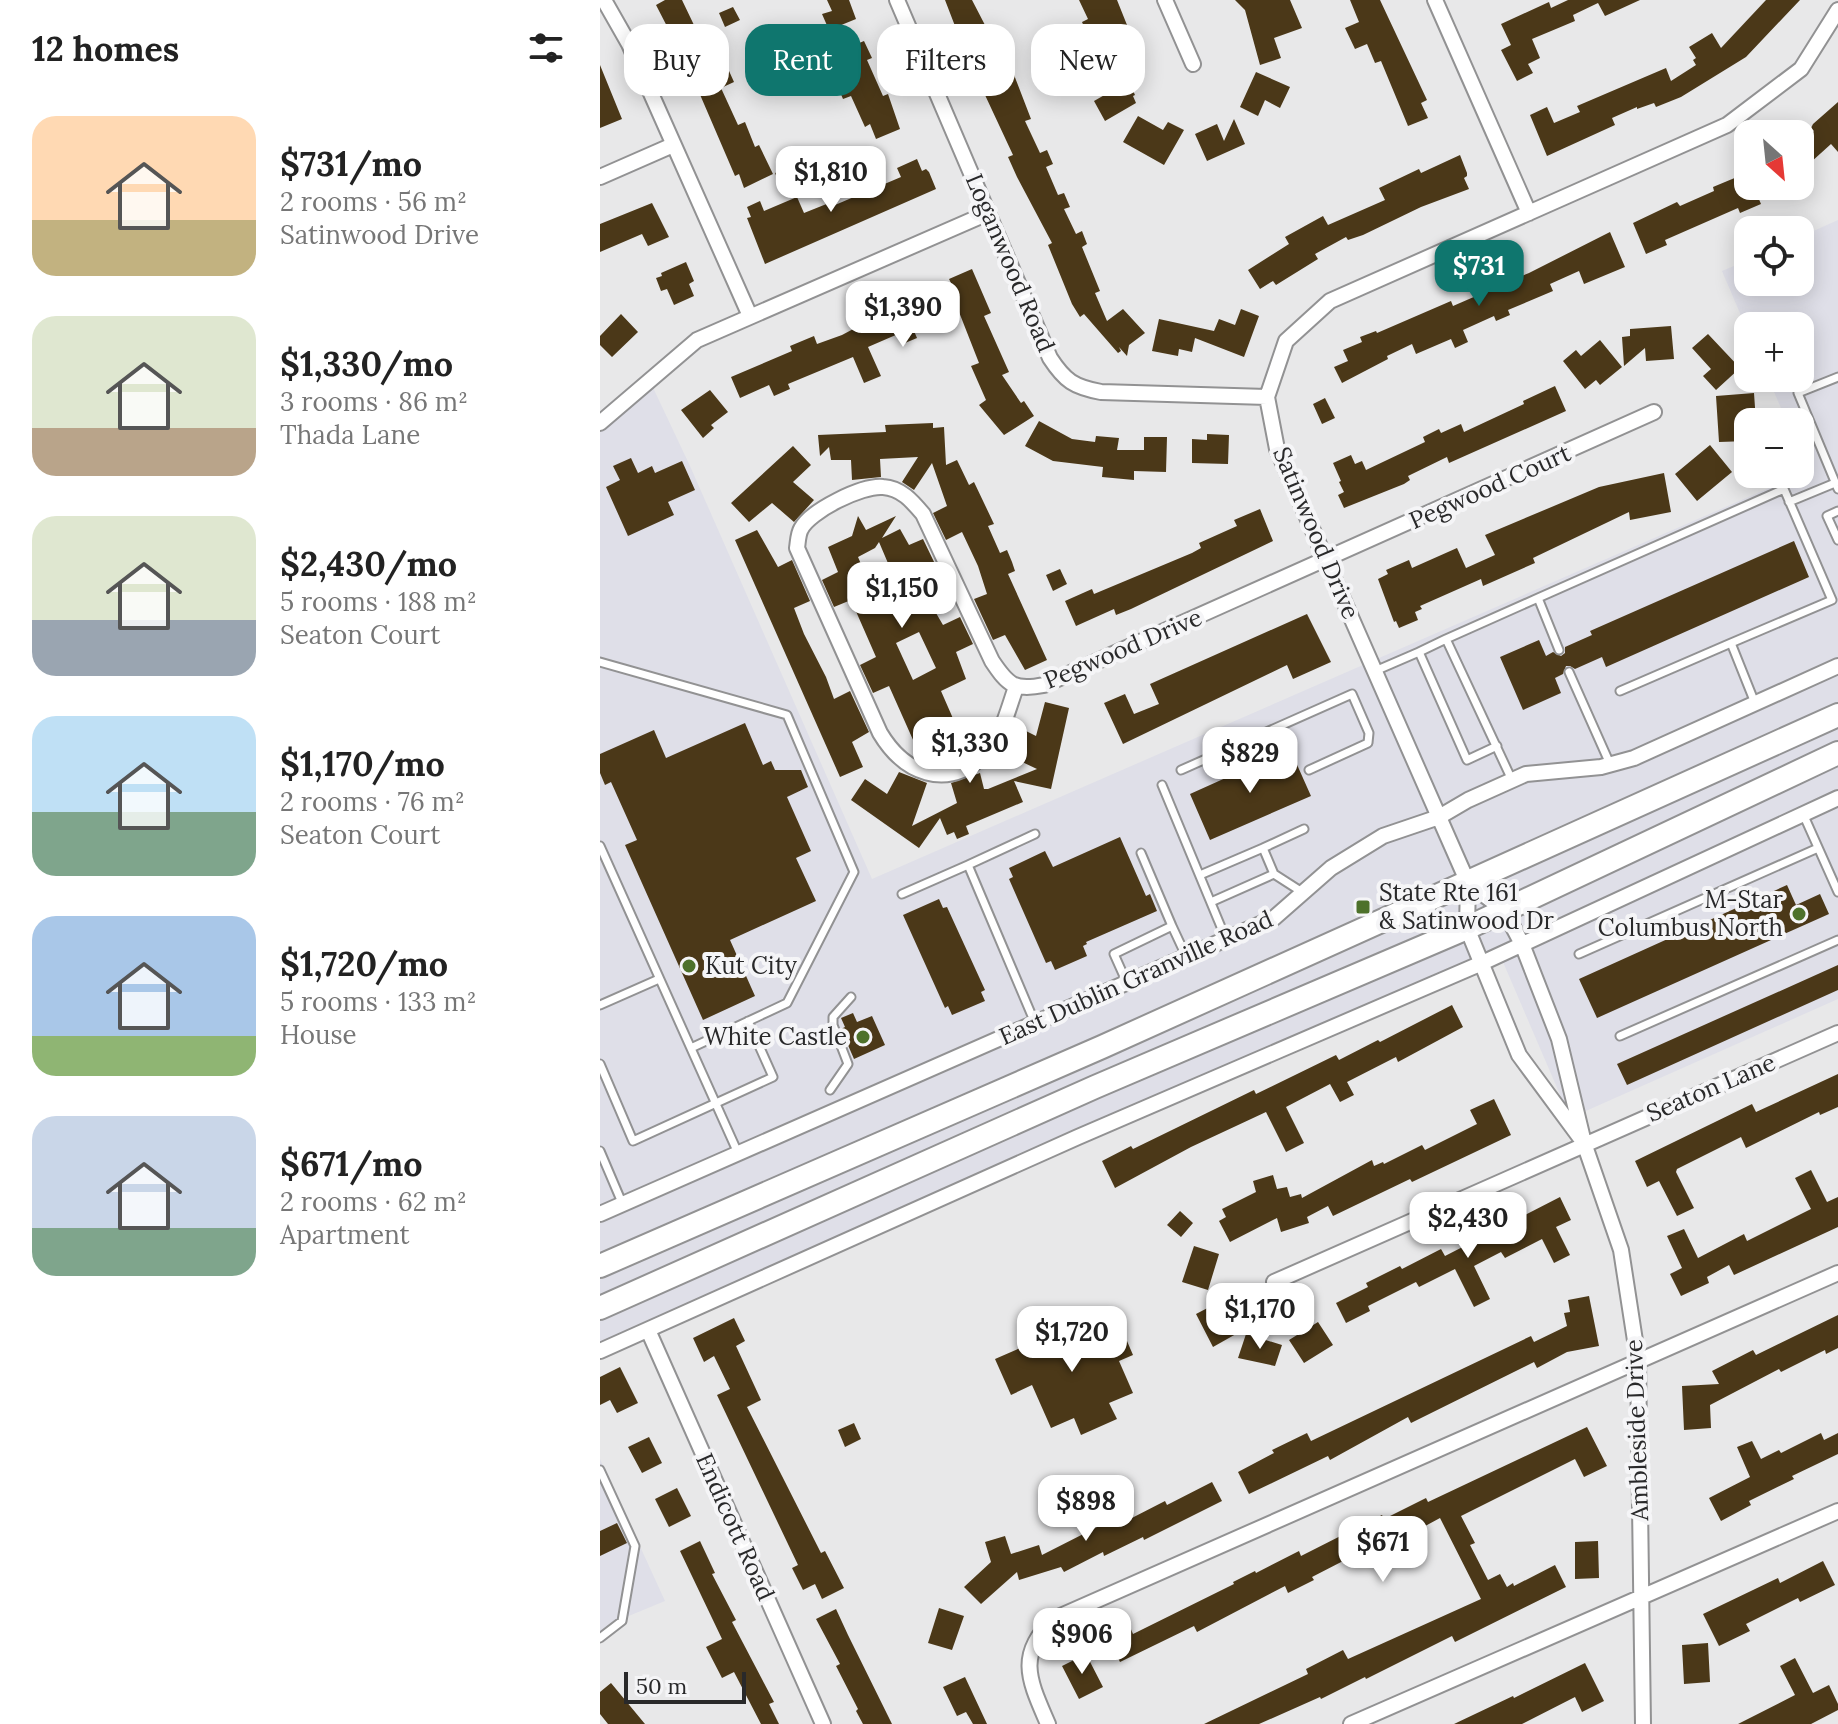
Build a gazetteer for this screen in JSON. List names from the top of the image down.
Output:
{
  "streets": {
    "main road": ["East Dublin Granville Road"],
    "street": [
      "Loganwood Road",
      "Pegwood Court",
      "Satinwood Drive",
      "Pegwood Drive",
      "Seaton Lane",
      "Ambleside Drive",
      "Endicott Road"
    ]
  },
  "crossings": [
    ["Loganwood Road", "Satinwood Drive"],
    ["Pegwood Court", "Satinwood Drive"],
    ["Pegwood Court", "Pegwood Drive"],
    ["Satinwood Drive", "Pegwood Drive"],
    ["Satinwood Drive", "East Dublin Granville Road"],
    ["Satinwood Drive", "Ambleside Drive"],
    ["East Dublin Granville Road", "Ambleside Drive"],
    ["Seaton Lane", "Ambleside Drive"]
  ],
  "places": {
    "transit": ["State Rte 161 & Satinwood Dr"],
    "other": ["M-Star Columbus North", "Kut City", "White Castle"]
  },
  "scale_bar": "50 m",
  "north": "bottom right",
  "page": {
    "heading": "12 homes",
    "chip": [
      "Buy",
      "Rent",
      "Filters",
      "New"
    ],
    "list": [
      {
        "name": "$731/mo",
        "note": "2 rooms · 56 m² · Satinwood Drive"
      },
      {
        "name": "$1,330/mo",
        "note": "3 rooms · 86 m² · Thada Lane"
      },
      {
        "name": "$2,430/mo",
        "note": "5 rooms · 188 m² · Seaton Court"
      },
      {
        "name": "$1,170/mo",
        "note": "2 rooms · 76 m² · Seaton Court"
      },
      {
        "name": "$1,720/mo",
        "note": "5 rooms · 133 m² · House"
      },
      {
        "name": "$671/mo",
        "note": "2 rooms · 62 m² · Apartment"
      }
    ],
    "map_buttons": ["+", "−"],
    "price": [
      "$1,810",
      "$731",
      "$1,390",
      "$1,150",
      "$1,330",
      "$829",
      "$2,430",
      "$1,170",
      "$1,720",
      "$898",
      "$671",
      "$906"
    ],
    "scale": "50 m"
  }
}
